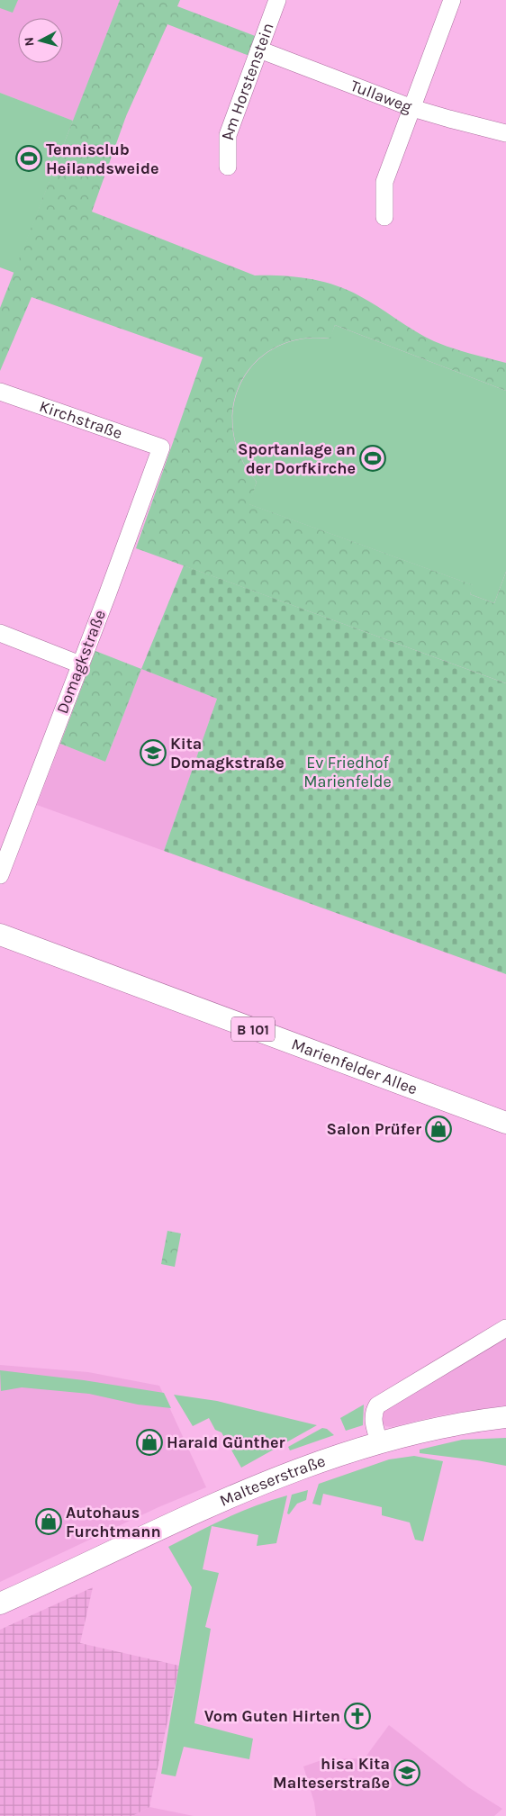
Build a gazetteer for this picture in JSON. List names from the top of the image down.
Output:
{
  "streets": {
    "main road": ["B 101", "Marienfelder Allee", "Malteserstraße"],
    "street": [
      "Am Horstenstein",
      "Tullaweg",
      "Kirchstraße",
      "Domagkstraße"
    ]
  },
  "crossings": [
    ["Am Horstenstein", "Tullaweg"],
    ["Kirchstraße", "Domagkstraße"]
  ],
  "parks": ["Ev Friedhof Marienfelde"],
  "places": {
    "sports": ["Tennisclub Heilandsweide", "Sportanlage an der Dorfkirche"],
    "school or university": ["Kita Domagkstraße", "hisa Kita Malteserstraße"],
    "shop": ["Salon Prüfer", "Harald Günther", "Autohaus Furchtmann"],
    "church": ["Vom Guten Hirten"]
  },
  "north": "left"
}
